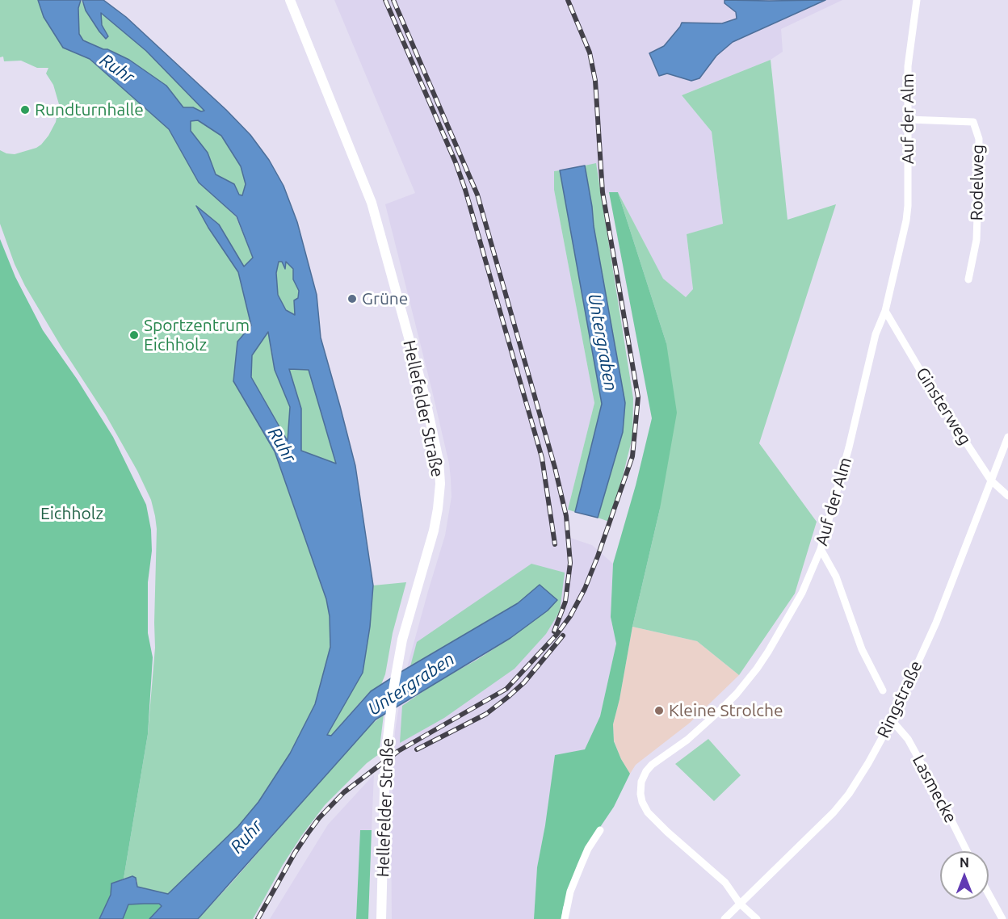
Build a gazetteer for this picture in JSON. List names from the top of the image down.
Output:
{
  "streets": {
    "street": [
      "Auf der Alm",
      "Rodelweg",
      "Ginsterweg",
      "Hellefelder Straße",
      "Ringstraße",
      "Lasmecke"
    ]
  },
  "crossings": [
    ["Auf der Alm", "Rodelweg"],
    ["Auf der Alm", "Ginsterweg"],
    ["Auf der Alm", "Ringstraße"],
    ["Ginsterweg", "Ringstraße"],
    ["Ringstraße", "Lasmecke"]
  ],
  "water": ["Ruhr", "Untergraben"],
  "parks": ["Eichholz"],
  "places": [
    "Rundturnhalle",
    "Grüne",
    "Sportzentrum Eichholz",
    "Kleine Strolche"
  ],
  "north": "top"
}
